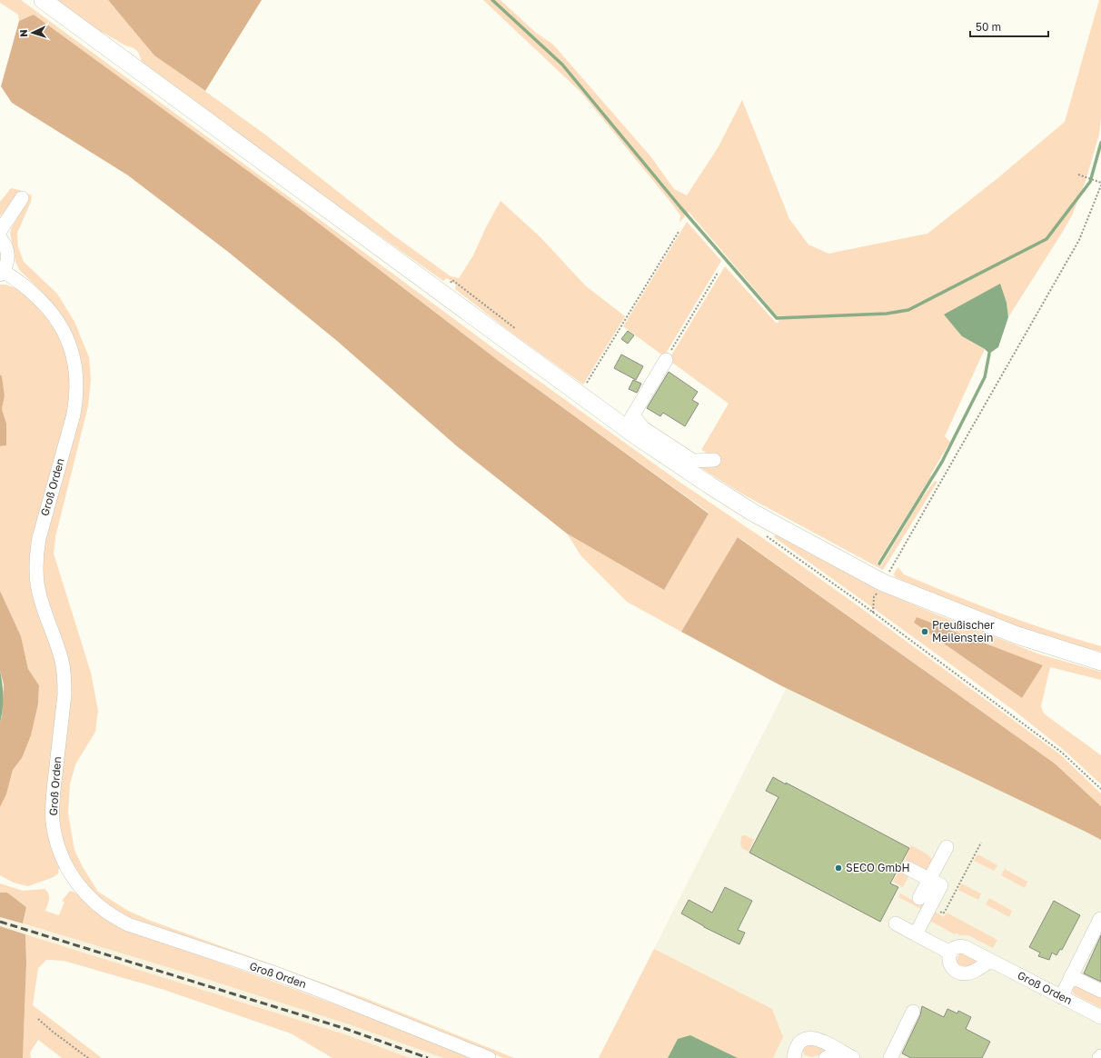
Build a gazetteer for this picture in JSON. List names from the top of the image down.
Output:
{
  "streets": {
    "street": ["Groß Orden"]
  },
  "places": ["Preußischer Meilenstein", "SECO GmbH"],
  "scale_bar": "50 m",
  "north": "left"
}
